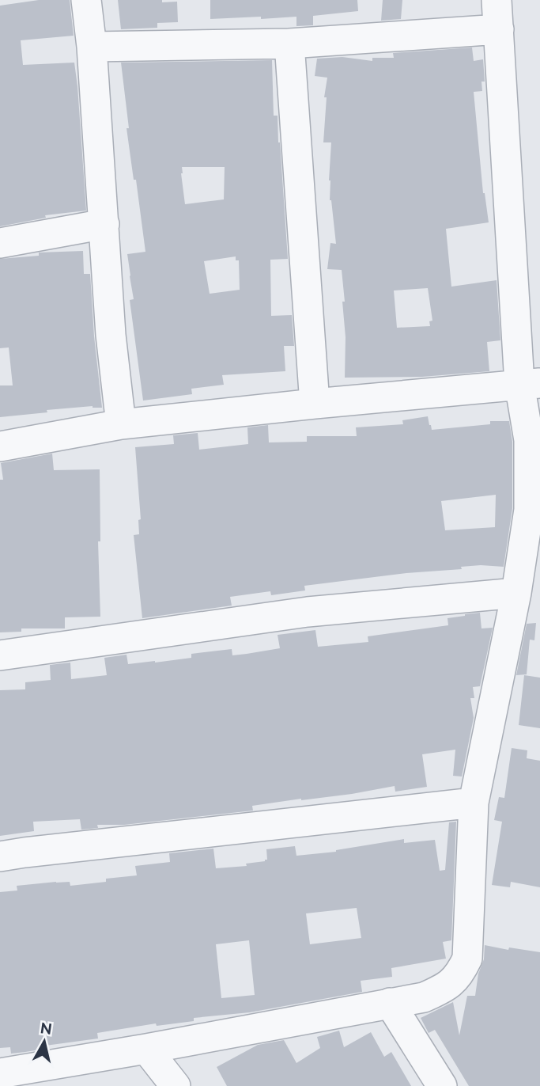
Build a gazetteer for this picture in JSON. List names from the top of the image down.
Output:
{
  "north": "top"
}
